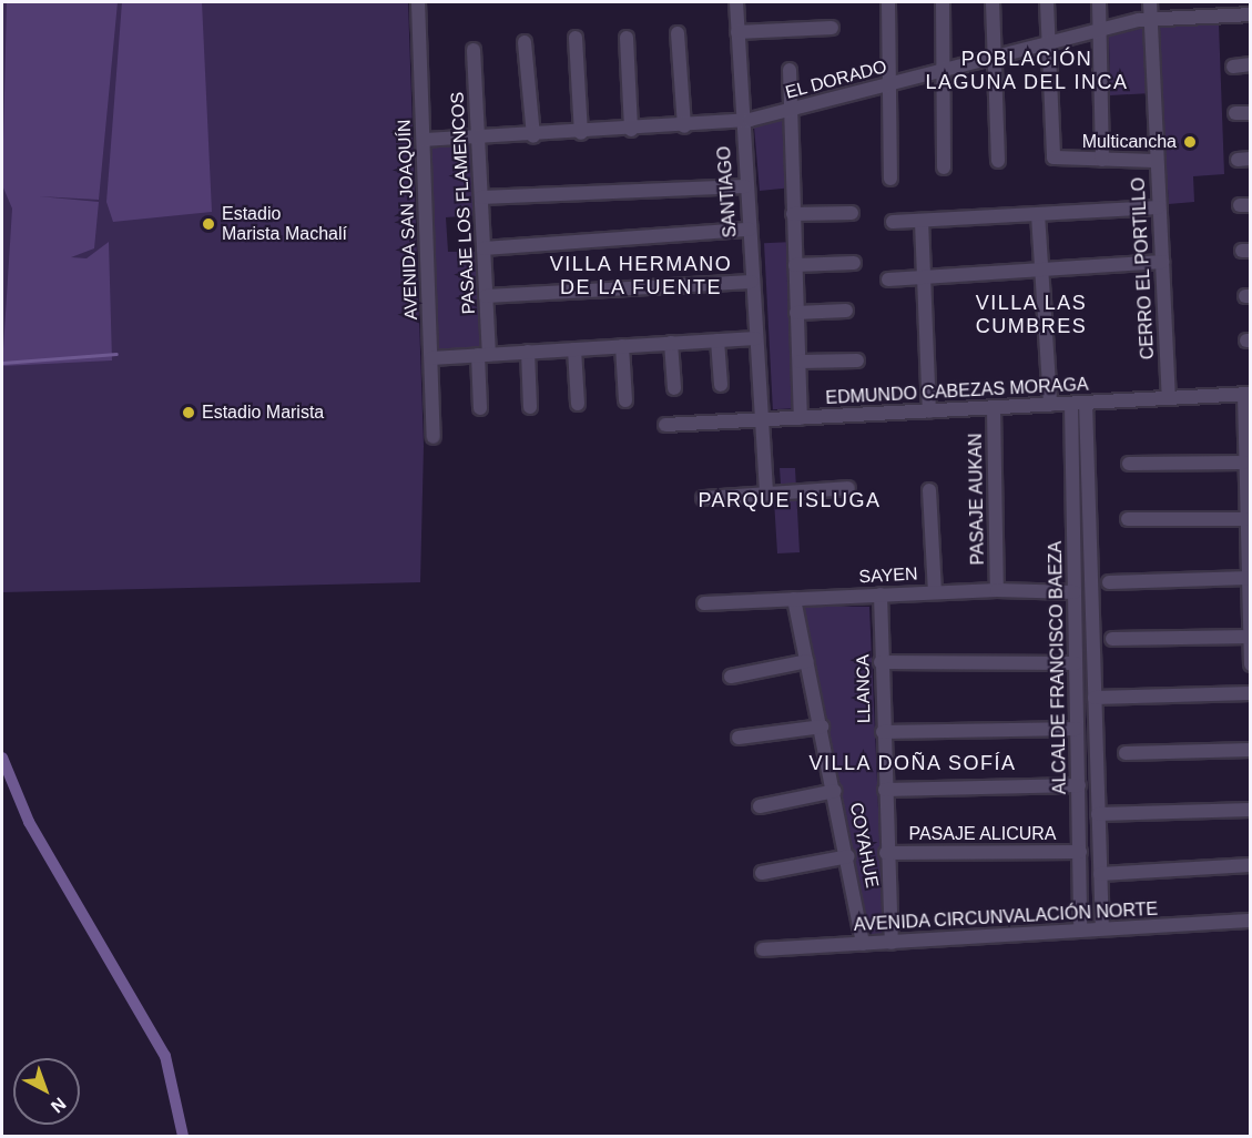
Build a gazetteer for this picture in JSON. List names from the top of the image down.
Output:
{
  "streets": {
    "street": [
      "EL DORADO",
      "SANTIAGO",
      "PASAJE LOS FLAMENCOS",
      "AVENIDA SAN JOAQUÍN",
      "CERRO EL PORTILLO",
      "EDMUNDO CABEZAS MORAGA",
      "PASAJE AUKAN",
      "SAYEN",
      "ALCALDE FRANCISCO BAEZA",
      "LLANCA",
      "PASAJE ALICURA",
      "COYAHUE",
      "AVENIDA CIRCUNVALACIÓN NORTE"
    ]
  },
  "crossings": [
    ["EL DORADO", "SANTIAGO"],
    ["EL DORADO", "PASAJE LOS FLAMENCOS"],
    ["EL DORADO", "AVENIDA SAN JOAQUÍN"],
    ["EL DORADO", "CERRO EL PORTILLO"],
    ["SANTIAGO", "EDMUNDO CABEZAS MORAGA"],
    ["CERRO EL PORTILLO", "EDMUNDO CABEZAS MORAGA"],
    ["EDMUNDO CABEZAS MORAGA", "PASAJE AUKAN"],
    ["EDMUNDO CABEZAS MORAGA", "ALCALDE FRANCISCO BAEZA"],
    ["PASAJE AUKAN", "SAYEN"],
    ["SAYEN", "ALCALDE FRANCISCO BAEZA"],
    ["SAYEN", "LLANCA"],
    ["SAYEN", "COYAHUE"],
    ["ALCALDE FRANCISCO BAEZA", "PASAJE ALICURA"],
    ["ALCALDE FRANCISCO BAEZA", "AVENIDA CIRCUNVALACIÓN NORTE"],
    ["LLANCA", "PASAJE ALICURA"],
    ["LLANCA", "AVENIDA CIRCUNVALACIÓN NORTE"],
    ["COYAHUE", "AVENIDA CIRCUNVALACIÓN NORTE"]
  ],
  "districts": [
    "POBLACIÓN LAGUNA DEL INCA",
    "VILLA HERMANO DE LA FUENTE",
    "VILLA LAS CUMBRES",
    "PARQUE ISLUGA",
    "VILLA DOÑA SOFÍA"
  ],
  "places": ["Multicancha", "Estadio Marista Machalí", "Estadio Marista"],
  "north": "bottom right"
}
